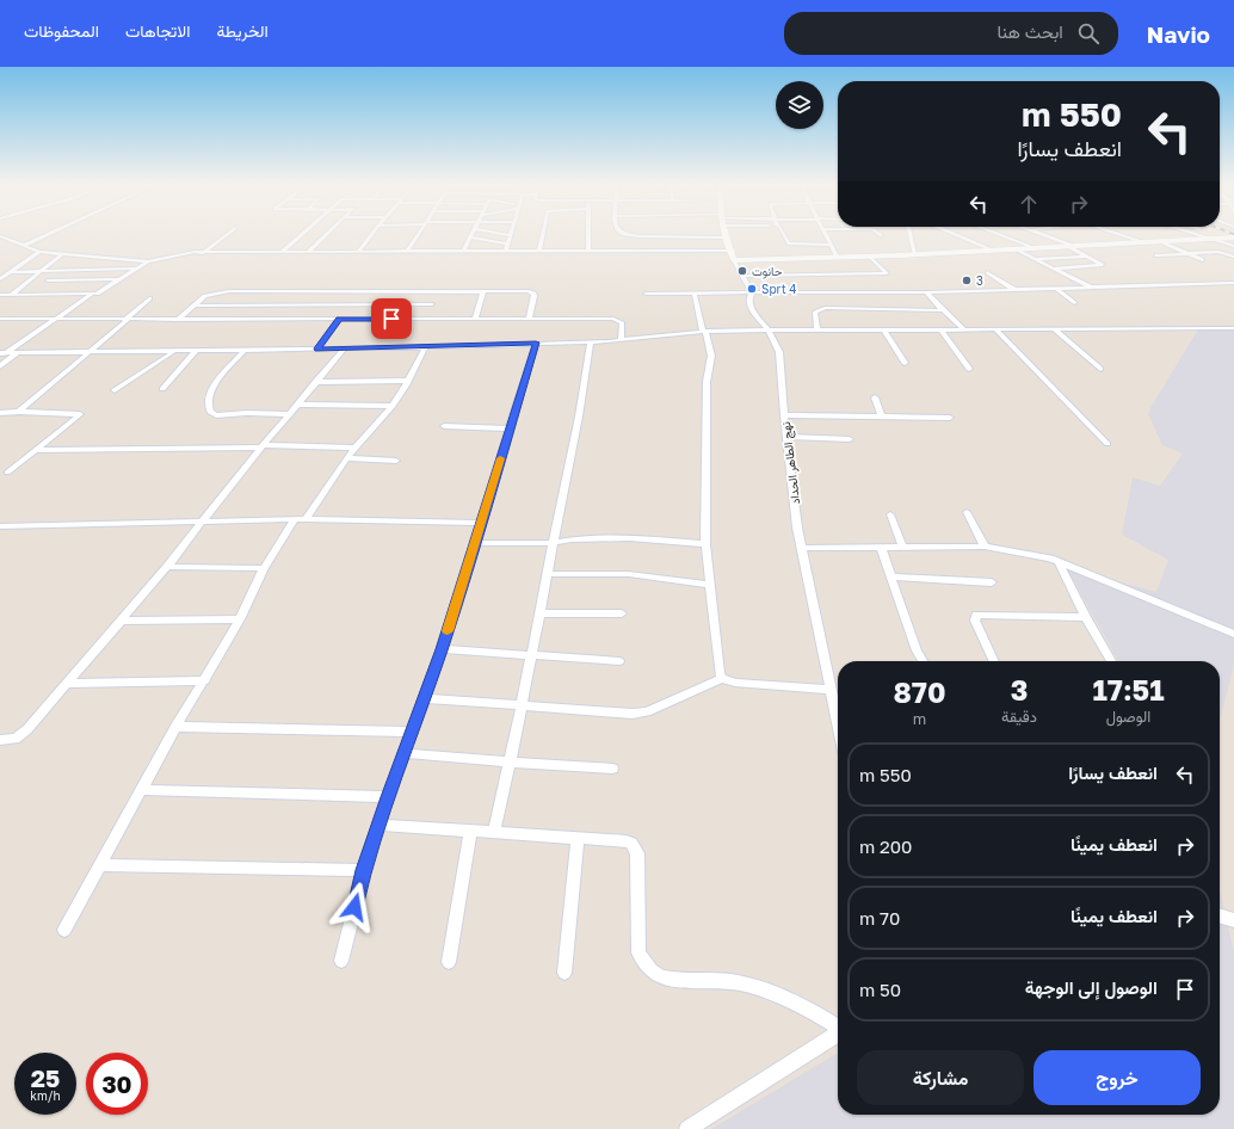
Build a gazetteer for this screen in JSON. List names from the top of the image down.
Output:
{
  "streets": {
    "street": ["نهج الطاهر الحداد"]
  },
  "places": ["حانوت", "3", "Sprt 4"],
  "page": {
    "header": "Navio",
    "search": "ابحث هنا",
    "nav": ["الخريطة", "الاتجاهات", "المحفوظات"],
    "turn": ["550 m", "انعطف يسارًا"],
    "eta": [
      "17:51",
      "الوصول",
      "3",
      "دقيقة",
      "870",
      "m"
    ],
    "list": [
      {
        "name": "انعطف يسارًا",
        "value": "550 m"
      },
      {
        "name": "انعطف يمينًا",
        "value": "200 m"
      },
      {
        "name": "انعطف يمينًا",
        "value": "70 m"
      },
      {
        "name": "الوصول إلى الوجهة",
        "value": "50 m"
      }
    ],
    "buttons": ["خروج", "مشاركة"],
    "speed": "25 km/h",
    "limit": "30"
  }
}
